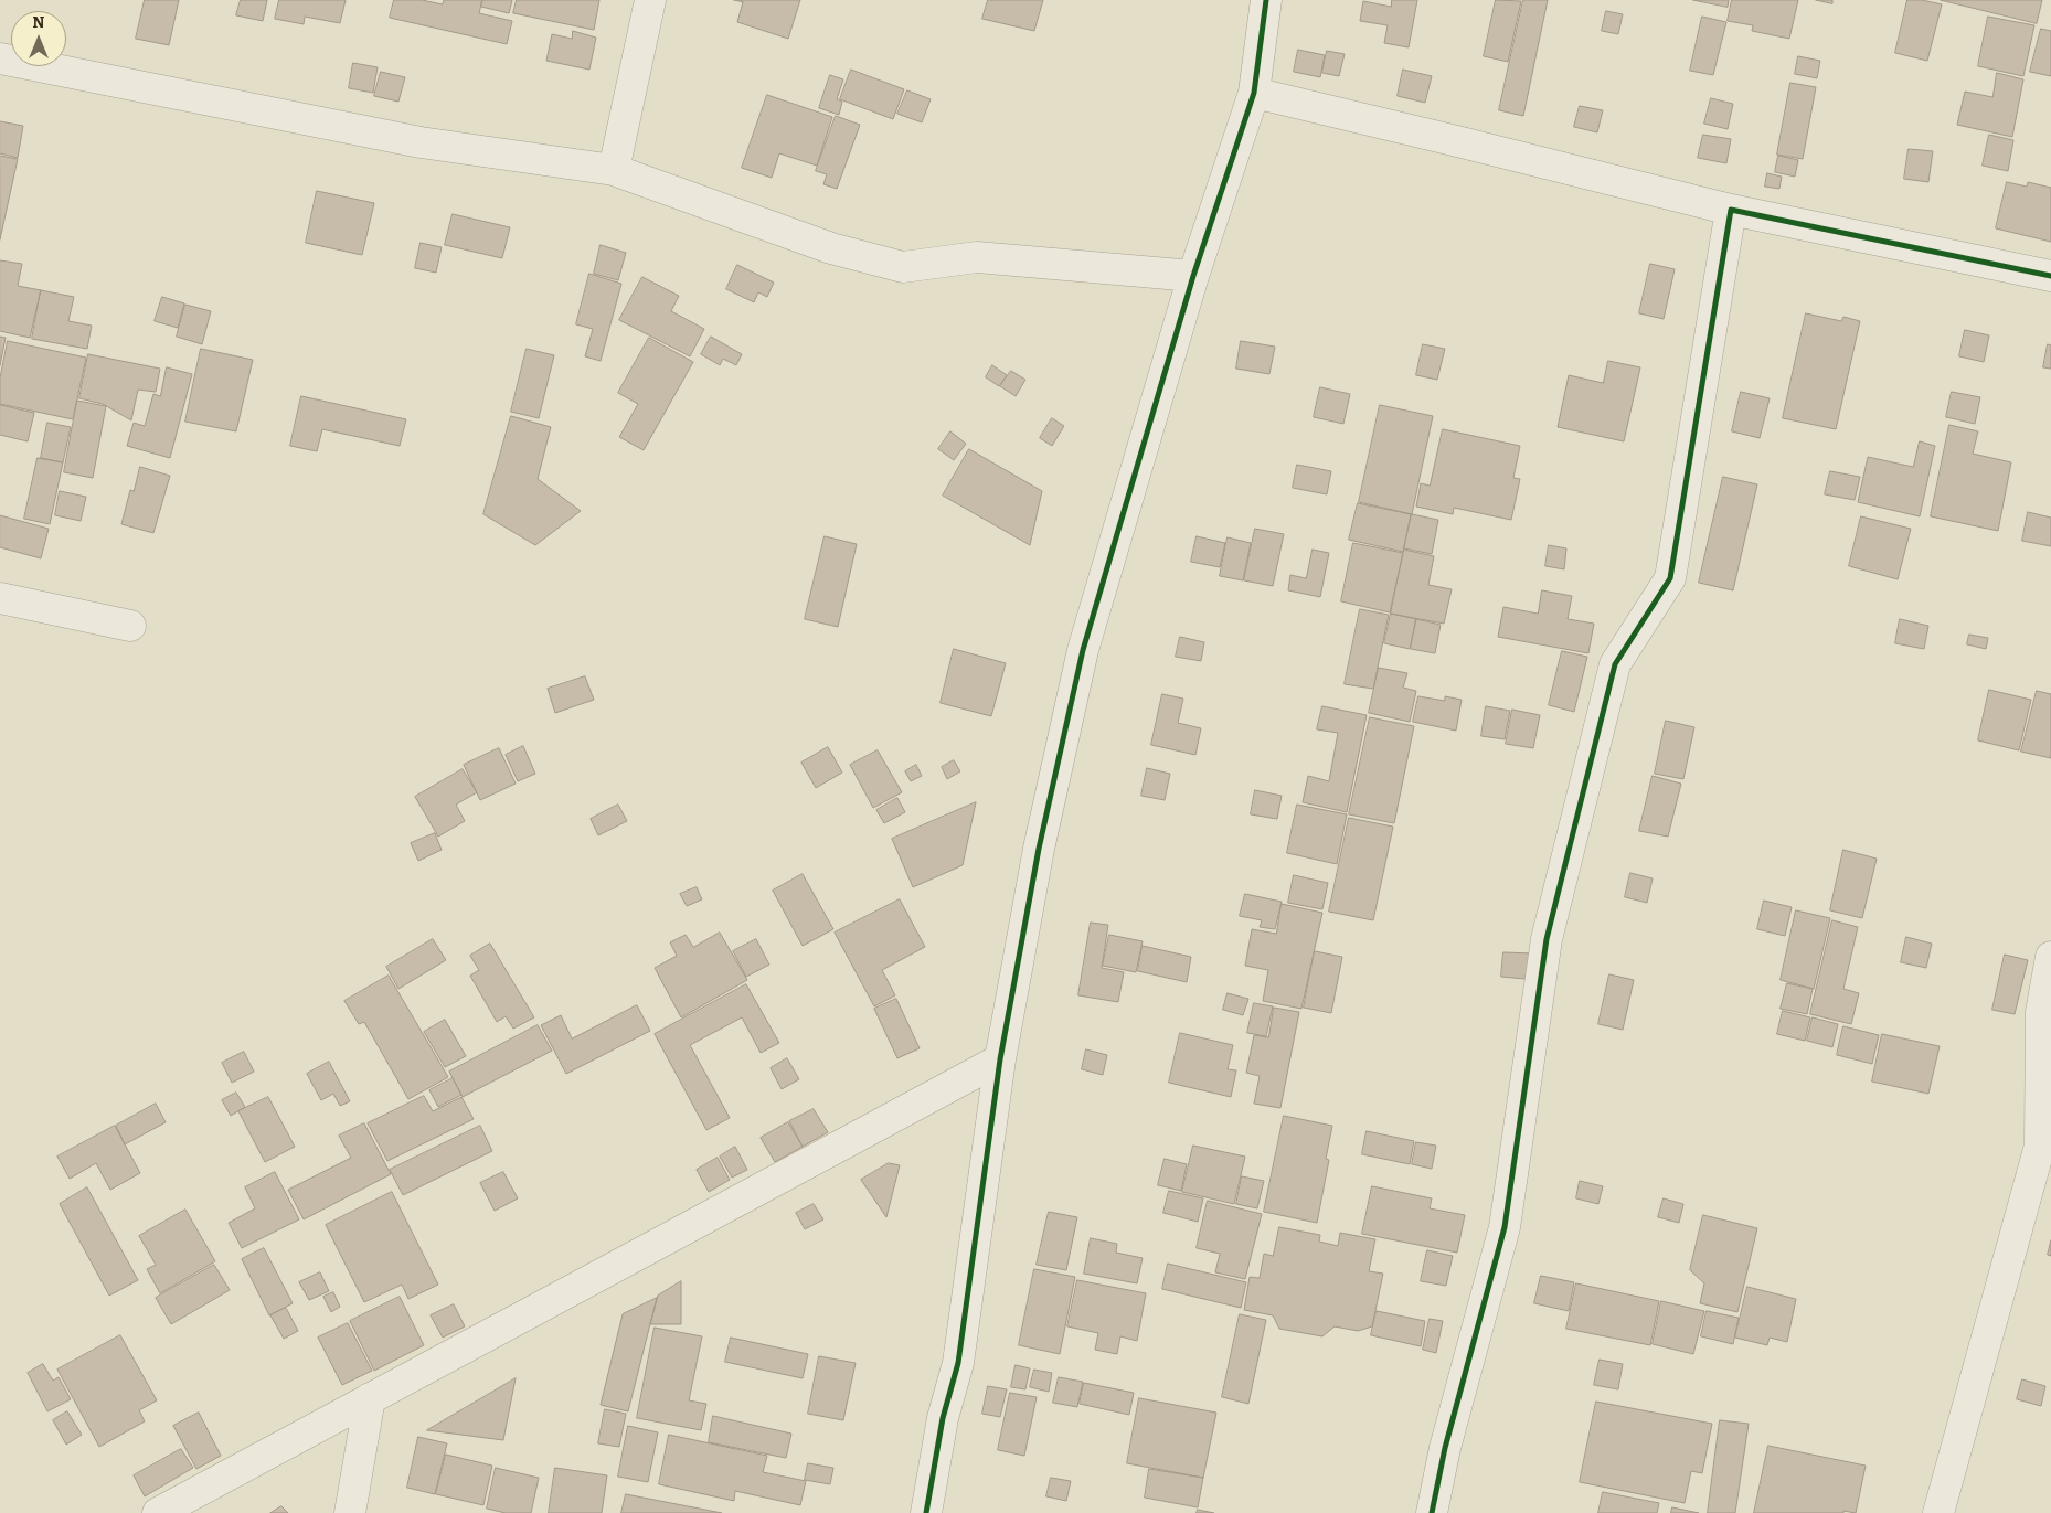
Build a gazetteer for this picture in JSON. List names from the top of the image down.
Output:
{
  "north": "top"
}
